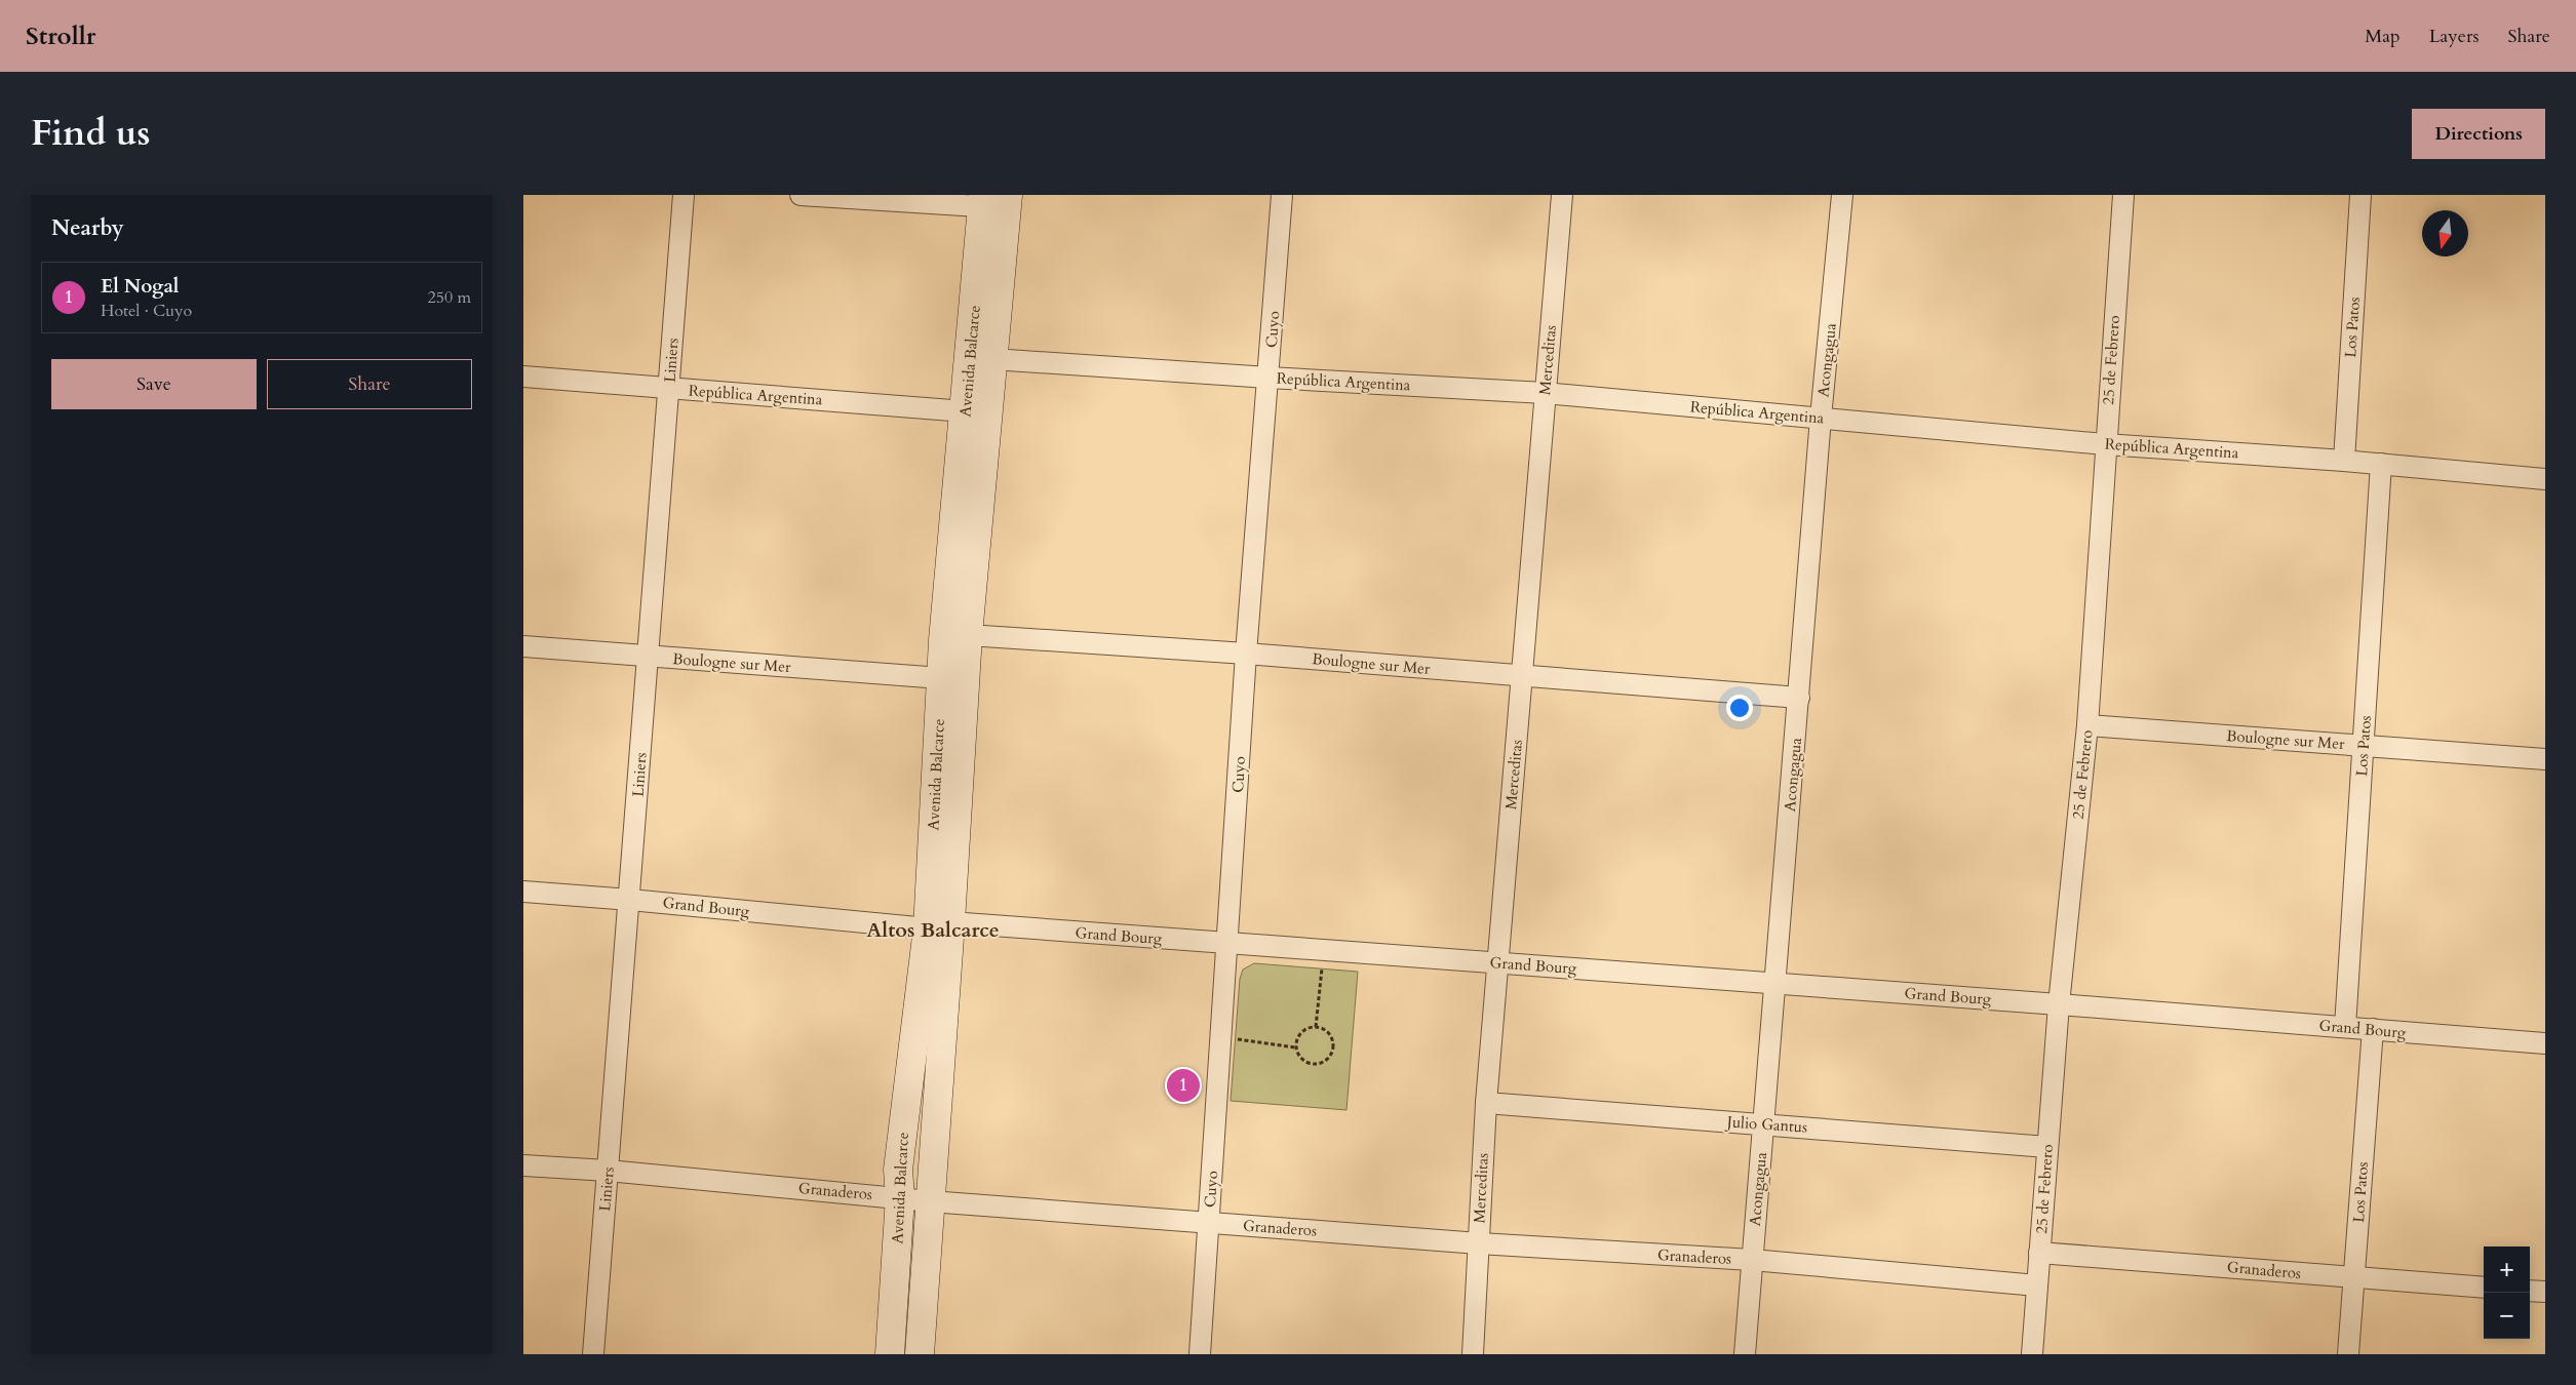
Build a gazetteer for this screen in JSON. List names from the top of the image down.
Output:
{
  "streets": {
    "main road": ["Avenida Balcarce"],
    "street": [
      "Los Patos",
      "Cuyo",
      "Liniers",
      "Merceditas",
      "Acongagua",
      "25 de Febrero",
      "República Argentina",
      "Boulogne sur Mer",
      "Grand Bourg",
      "Julio Gantus",
      "Granaderos"
    ]
  },
  "crossings": [
    ["Los Patos", "República Argentina"],
    ["Los Patos", "Boulogne sur Mer"],
    ["Los Patos", "Grand Bourg"],
    ["Los Patos", "Granaderos"],
    ["Cuyo", "República Argentina"],
    ["Cuyo", "Boulogne sur Mer"],
    ["Cuyo", "Grand Bourg"],
    ["Cuyo", "Granaderos"],
    ["Liniers", "República Argentina"],
    ["Liniers", "Boulogne sur Mer"],
    ["Liniers", "Grand Bourg"],
    ["Liniers", "Granaderos"],
    ["Merceditas", "República Argentina"],
    ["Merceditas", "Boulogne sur Mer"],
    ["Merceditas", "Grand Bourg"],
    ["Merceditas", "Julio Gantus"],
    ["Merceditas", "Granaderos"],
    ["Acongagua", "República Argentina"],
    ["Acongagua", "Boulogne sur Mer"],
    ["Acongagua", "Grand Bourg"],
    ["Acongagua", "Julio Gantus"],
    ["Acongagua", "Granaderos"],
    ["25 de Febrero", "República Argentina"],
    ["25 de Febrero", "Boulogne sur Mer"],
    ["25 de Febrero", "Grand Bourg"],
    ["25 de Febrero", "Julio Gantus"],
    ["25 de Febrero", "Granaderos"],
    ["Avenida Balcarce", "República Argentina"],
    ["Avenida Balcarce", "Boulogne sur Mer"],
    ["Avenida Balcarce", "Grand Bourg"],
    ["Avenida Balcarce", "Granaderos"]
  ],
  "districts": ["Altos Balcarce"],
  "north": "bottom",
  "page": {
    "header": "Strollr",
    "nav": ["Map", "Layers", "Share"],
    "title": "Find us",
    "buttons": [
      "Directions",
      ["Save", "Share"]
    ],
    "heading": "Nearby",
    "list": [
      {
        "mark": "1",
        "name": "El Nogal",
        "note": "Hotel · Cuyo",
        "value": "250 m"
      }
    ],
    "pins": "1",
    "map_buttons": ["+", "−"]
  }
}
